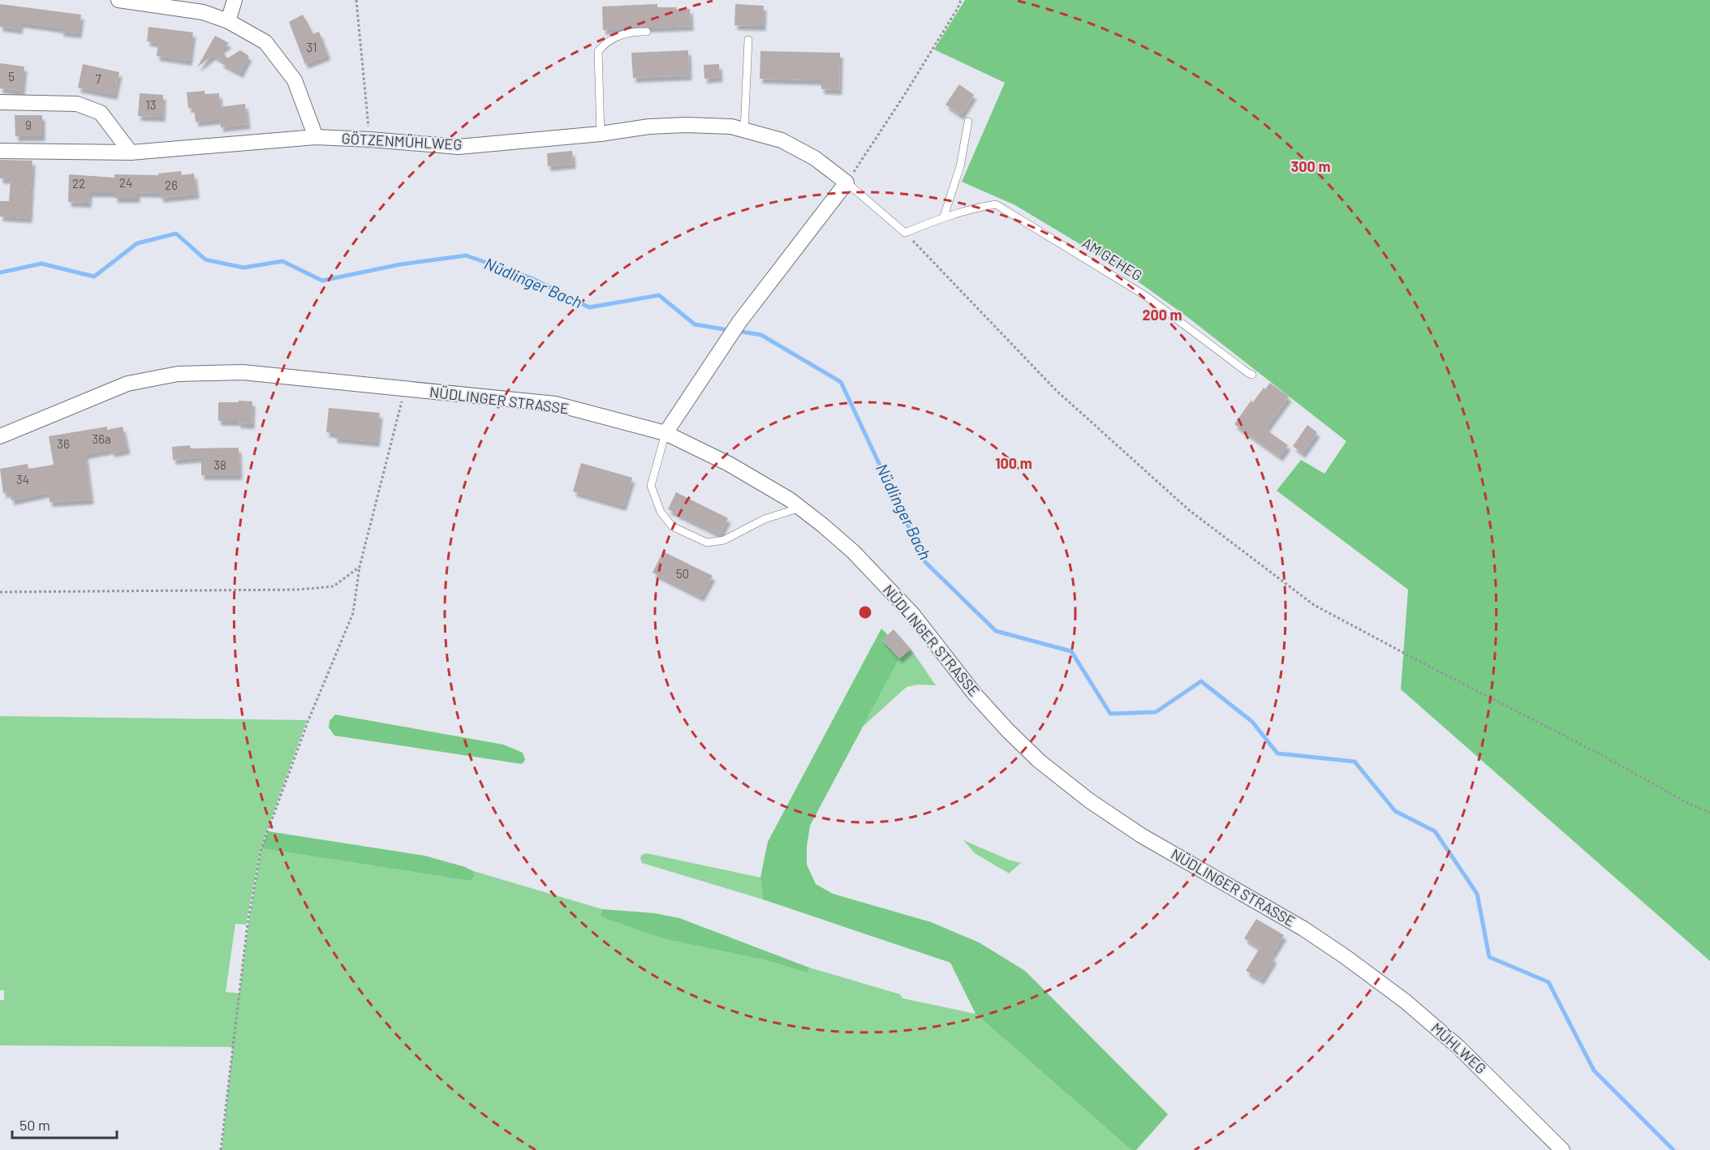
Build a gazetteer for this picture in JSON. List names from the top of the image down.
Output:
{
  "streets": {
    "street": ["GÖTZENMÜHLWEG", "NÜDLINGER STRASSE", "MÜHLWEG"],
    "lane": ["AM GEHEG"]
  },
  "crossings": [
    ["NÜDLINGER STRASSE", "MÜHLWEG"]
  ],
  "water": ["Nüdlinger Bach"],
  "house_numbers": [
    "31",
    "5",
    "7",
    "13",
    "9",
    "24",
    "22",
    "26",
    "36a",
    "36",
    "38",
    "34",
    "50"
  ],
  "scale_bar": "50 m",
  "rings": ["300 m", "200 m", "100 m"]
}
